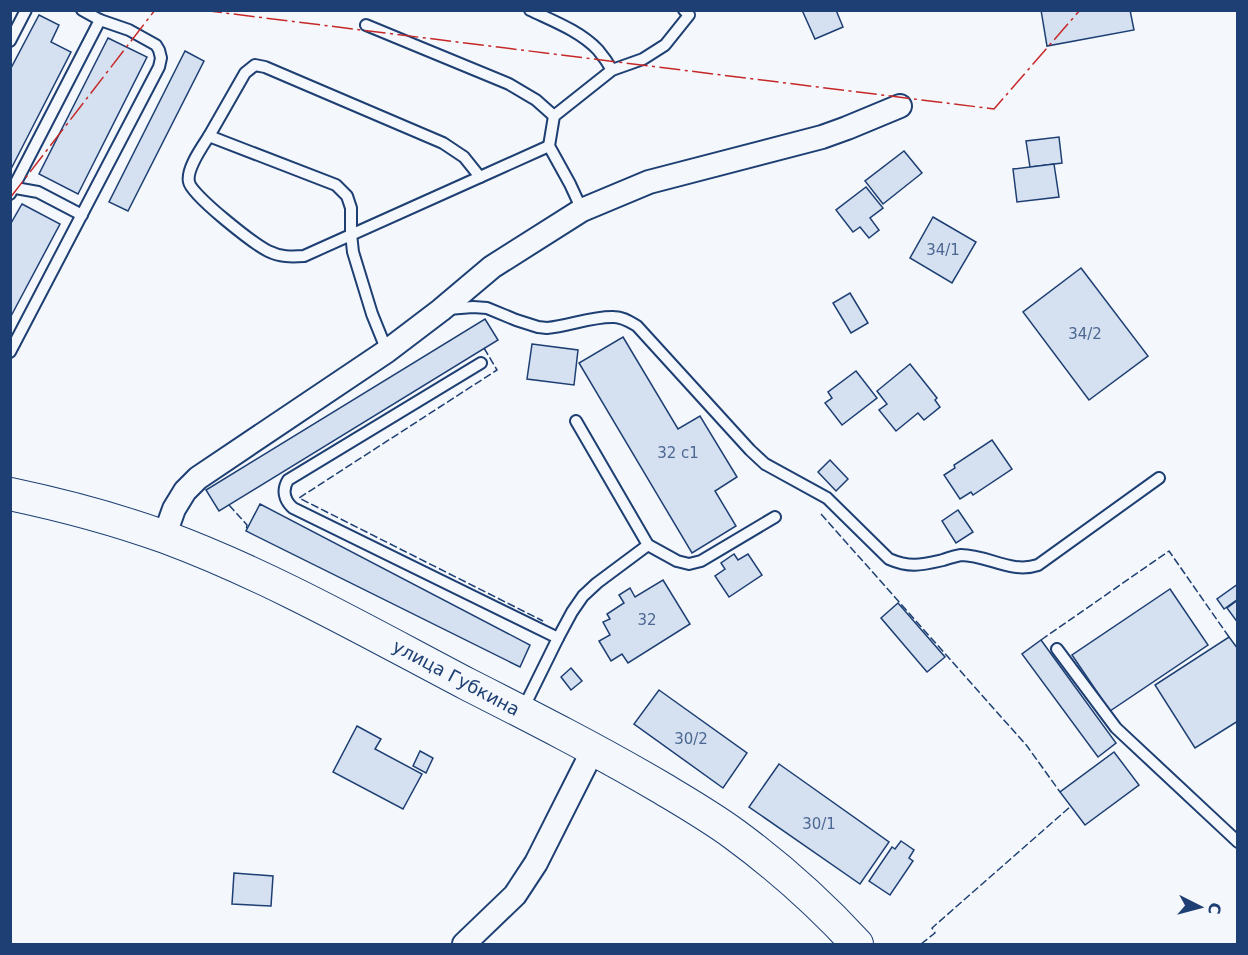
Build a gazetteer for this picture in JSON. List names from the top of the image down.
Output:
{
  "streets": {
    "street": ["улица Губкина"]
  },
  "house_numbers": [
    "34/1",
    "34/2",
    "32 с1",
    "32",
    "30/2",
    "30/1"
  ],
  "north": "right"
}
